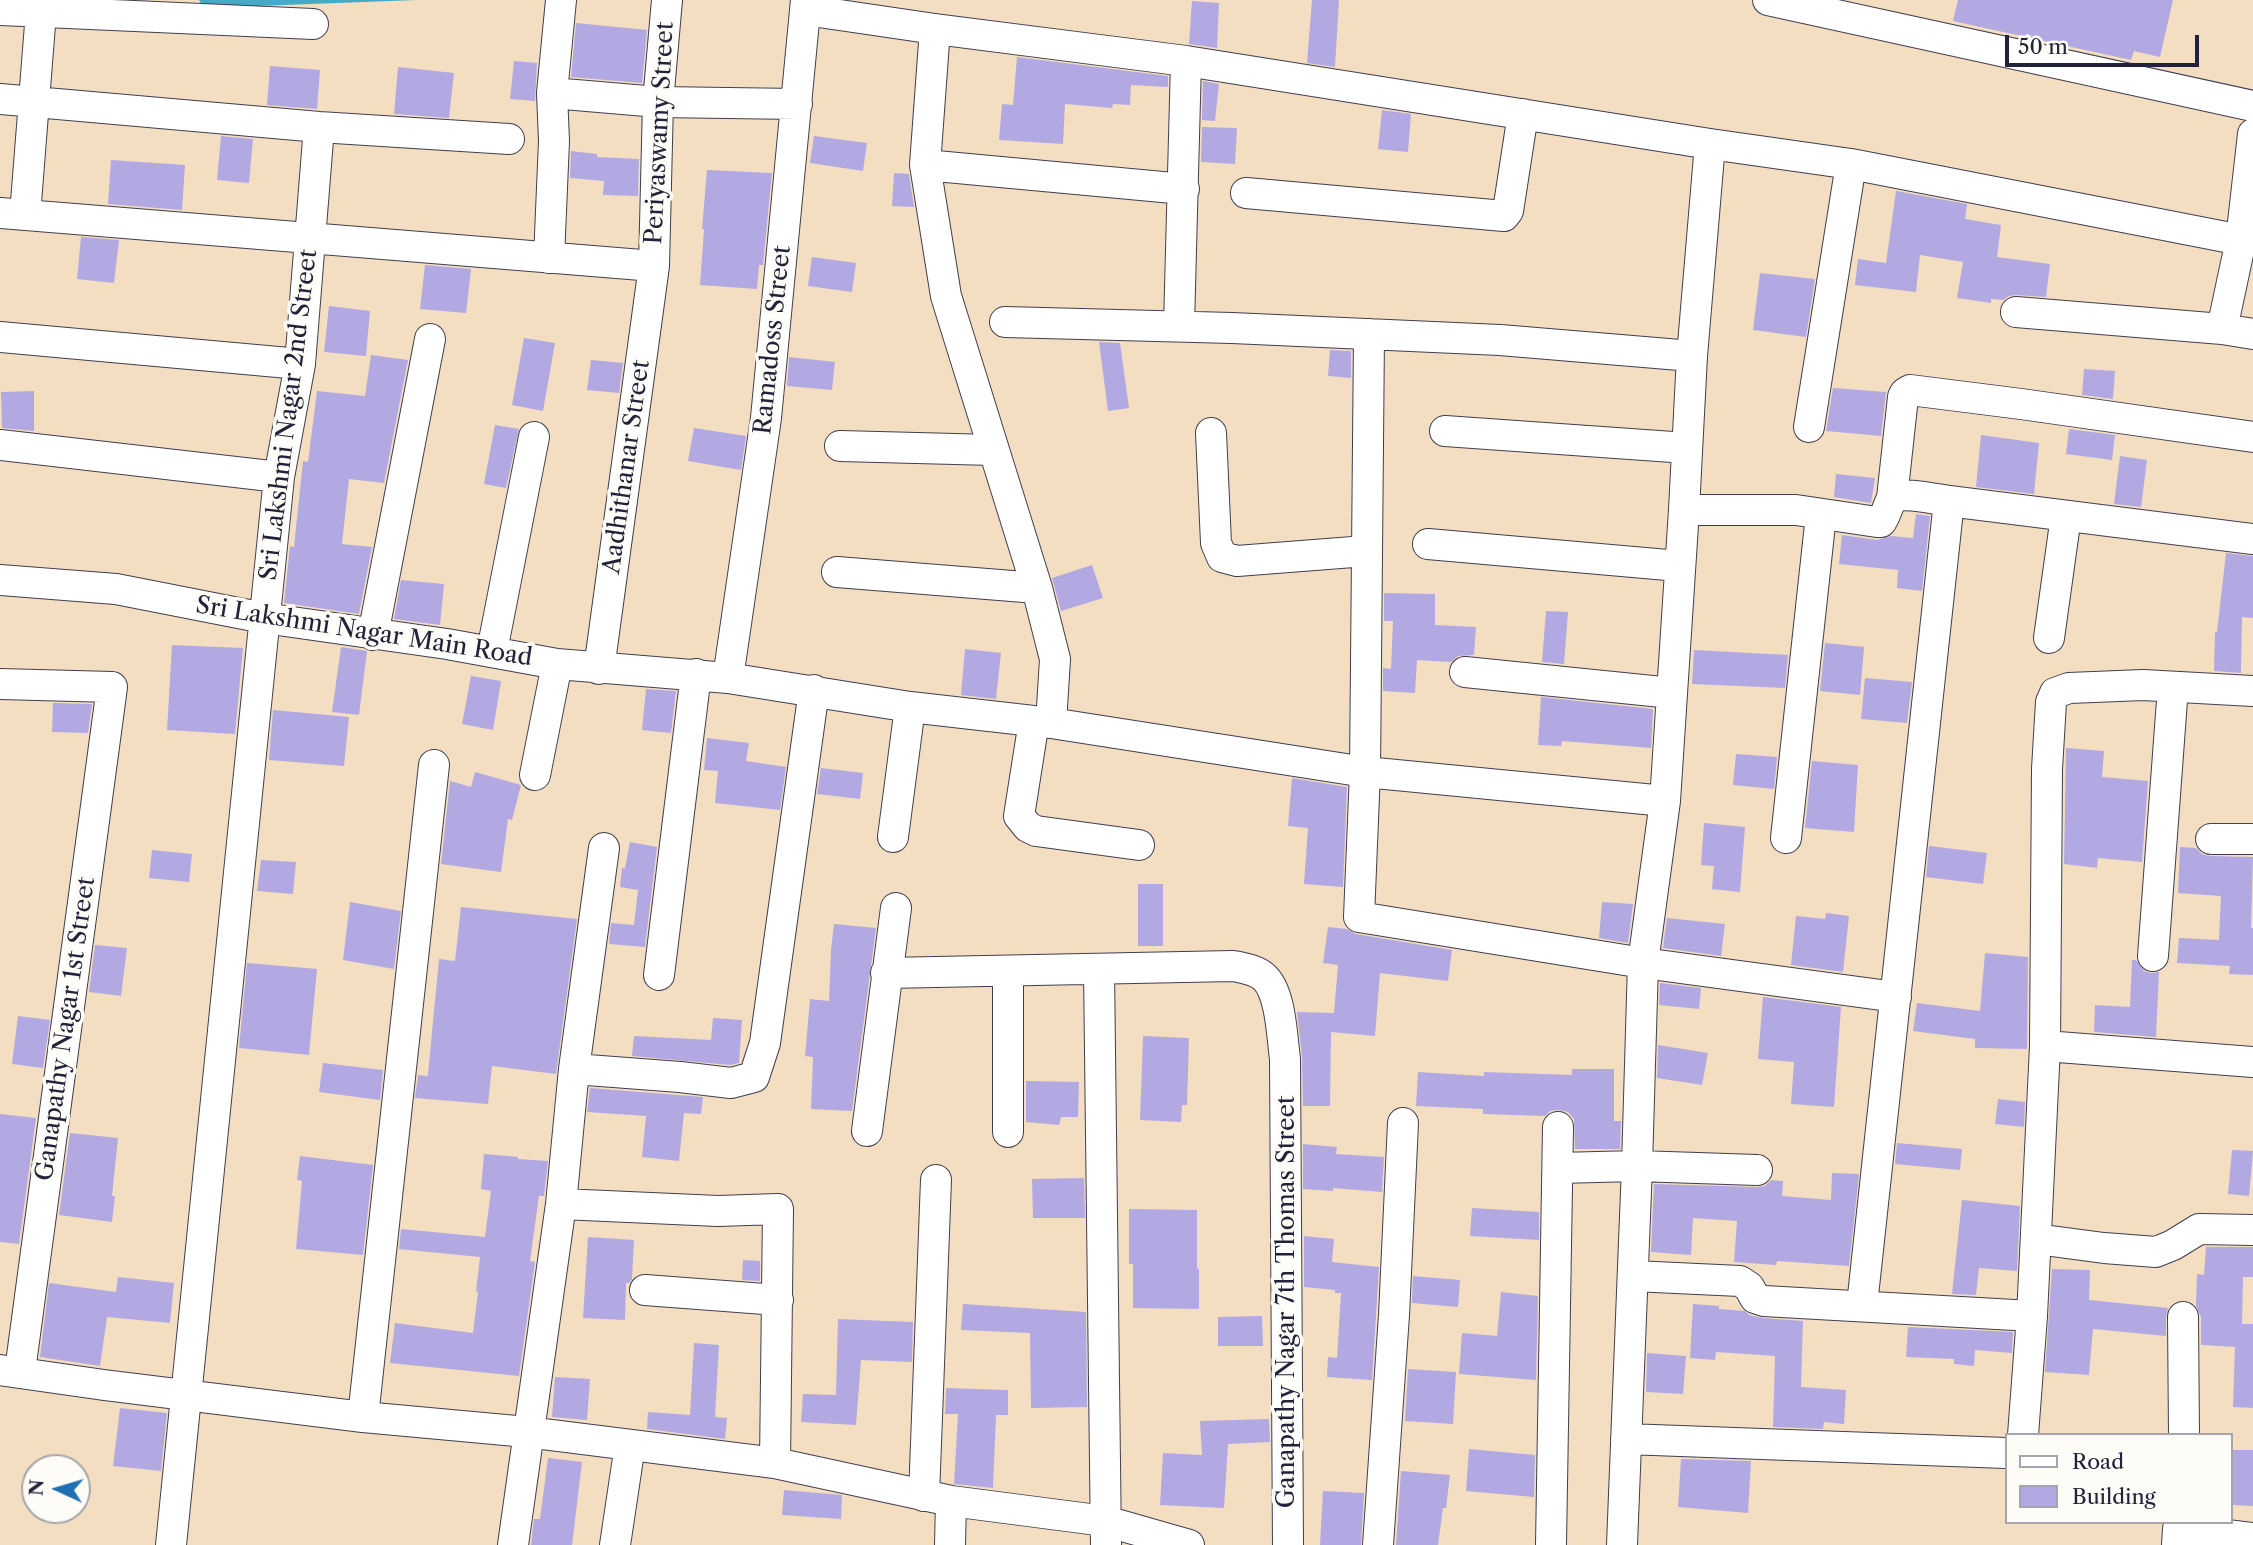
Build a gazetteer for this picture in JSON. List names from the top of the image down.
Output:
{
  "streets": {
    "street": [
      "Periyaswamy Street",
      "Ramadoss Street",
      "Sri Lakshmi Nagar 2nd Street",
      "Aadhithanar Street",
      "Sri Lakshmi Nagar Main Road",
      "Ganapathy Nagar 1st Street",
      "Ganapathy Nagar 7th Thomas Street"
    ]
  },
  "crossings": [
    ["Periyaswamy Street", "Aadhithanar Street"],
    ["Ramadoss Street", "Sri Lakshmi Nagar Main Road"],
    ["Sri Lakshmi Nagar 2nd Street", "Sri Lakshmi Nagar Main Road"],
    ["Aadhithanar Street", "Sri Lakshmi Nagar Main Road"]
  ],
  "legend": ["Road", "Building"],
  "scale_bar": "50 m",
  "north": "left"
}
